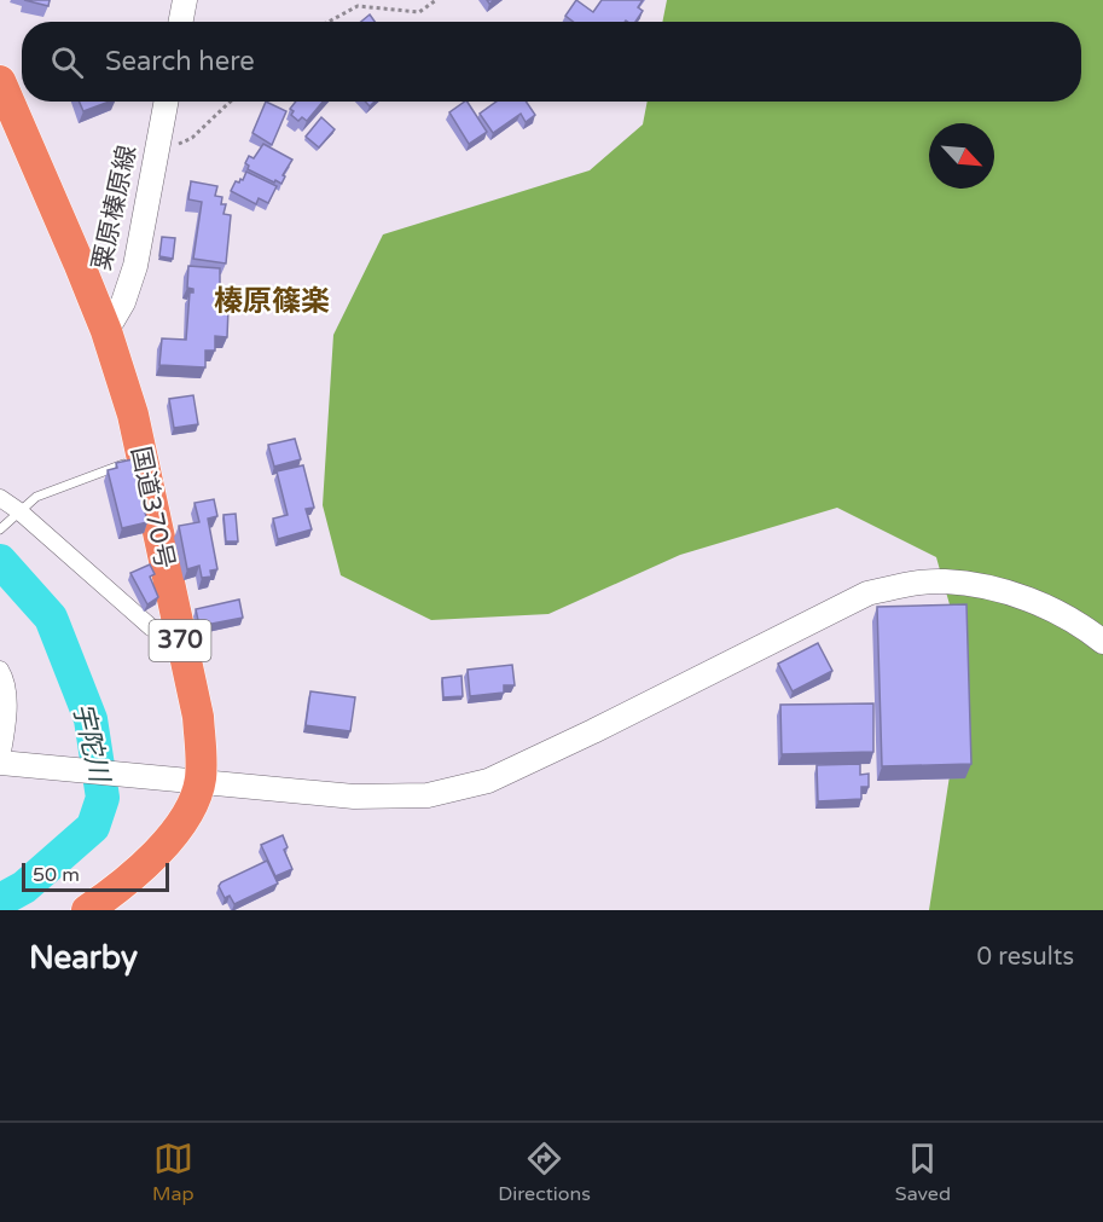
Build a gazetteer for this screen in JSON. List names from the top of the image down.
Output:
{
  "streets": {
    "highway": ["国道370号", "370"],
    "street": ["粟原榛原線"]
  },
  "crossings": [
    ["粟原榛原線", "国道370号"]
  ],
  "districts": ["榛原篠楽"],
  "water": ["宇陀川"],
  "scale_bar": "50 m",
  "north": "bottom right",
  "page": {
    "search": "Search here",
    "scale": "50 m",
    "heading": ["Nearby", "0 results"],
    "nav": ["Map", "Directions", "Saved"]
  }
}
